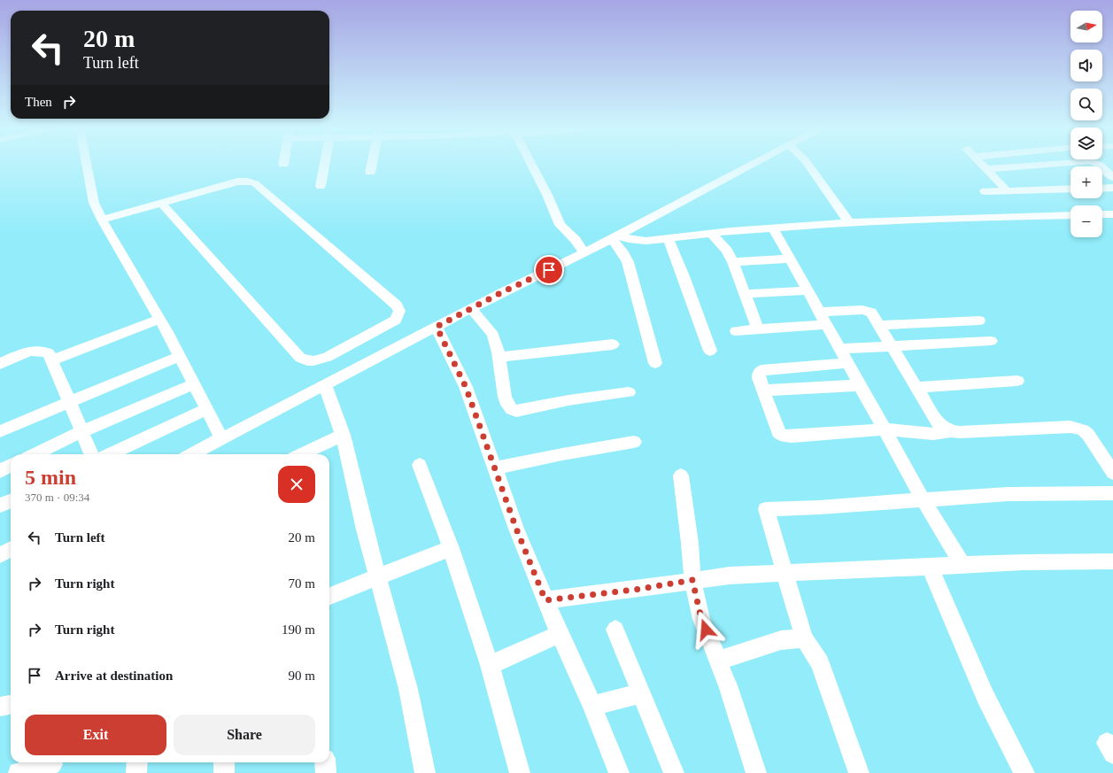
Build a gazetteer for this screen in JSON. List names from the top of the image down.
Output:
{
  "north": "right",
  "page": {
    "map_buttons": ["+", "−"],
    "turn": ["20 m", "Turn left"],
    "then": "Then",
    "heading": ["5 min", "370 m · 09:34"],
    "list": [
      {
        "name": "Turn left",
        "value": "20 m"
      },
      {
        "name": "Turn right",
        "value": "70 m"
      },
      {
        "name": "Turn right",
        "value": "190 m"
      },
      {
        "name": "Arrive at destination",
        "value": "90 m"
      }
    ],
    "buttons": ["Exit", "Share"]
  }
}
